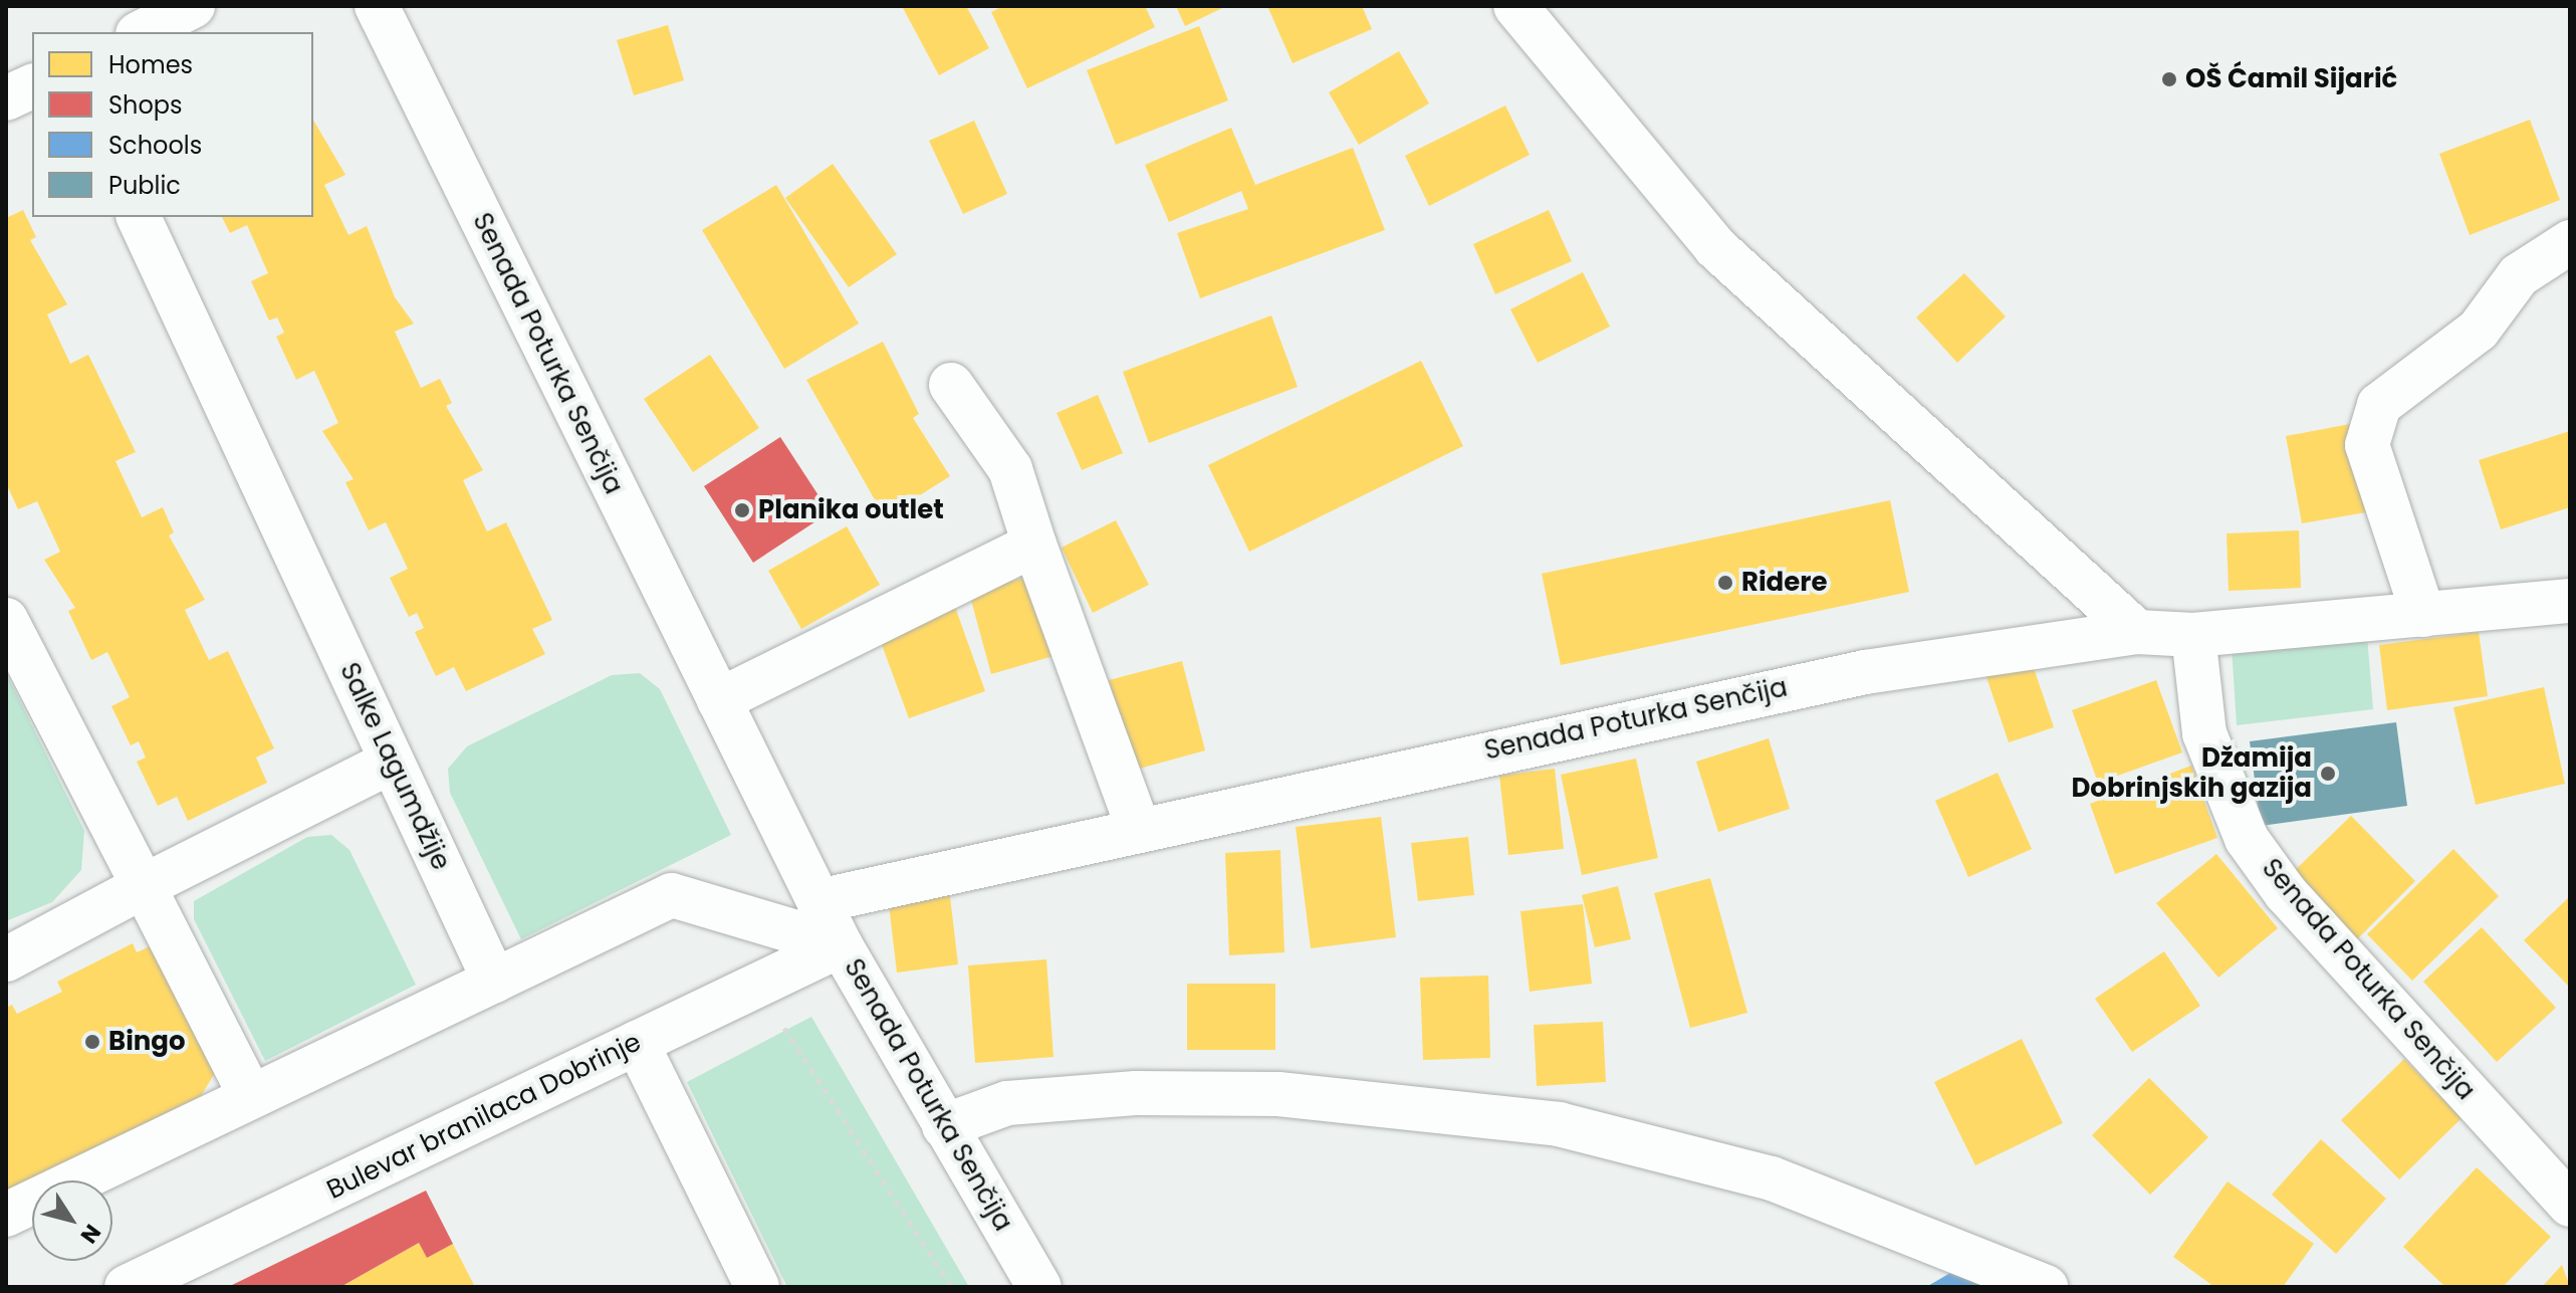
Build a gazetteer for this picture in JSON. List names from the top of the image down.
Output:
{
  "streets": {
    "street": ["Senada Poturka Senčija", "Salke Lagumdžije", "Bulevar branilaca Dobrinje"]
  },
  "crossings": [
    ["Senada Poturka Senčija", "Bulevar branilaca Dobrinje"]
  ],
  "places": [
    "OŠ Ćamil Sijarić",
    "Planika outlet",
    "Ridere",
    "Džamija Dobrinjskih gazija",
    "Bingo"
  ],
  "legend": [
    "Homes",
    "Shops",
    "Schools",
    "Public"
  ],
  "north": "bottom right"
}
